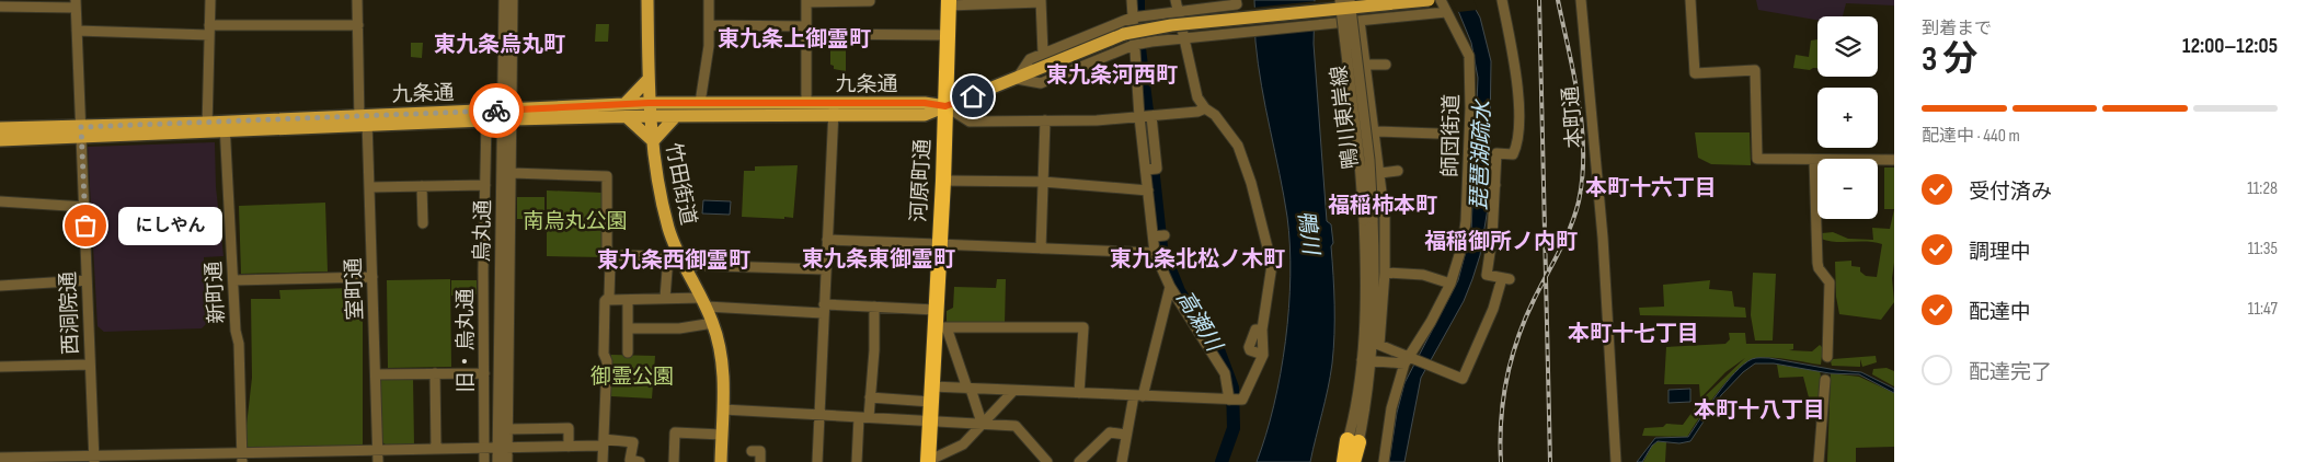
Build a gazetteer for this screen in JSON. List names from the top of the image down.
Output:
{
  "streets": {
    "highway": ["河原町通"],
    "main road": ["九条通", "竹田街道"],
    "street": [
      "鴨川東岸線",
      "本町通",
      "師団街道",
      "烏丸通",
      "室町通",
      "新町通",
      "西洞院通",
      "旧・烏丸通"
    ]
  },
  "crossings": [
    ["九条通", "鴨川東岸線"],
    ["九条通", "河原町通"],
    ["九条通", "竹田街道"],
    ["九条通", "烏丸通"],
    ["九条通", "室町通"],
    ["九条通", "新町通"],
    ["九条通", "西洞院通"],
    ["九条通", "旧・烏丸通"]
  ],
  "districts": [
    "東九条上御霊町",
    "東九条烏丸町",
    "東九条河西町",
    "本町十六丁目",
    "福稲柿本町",
    "福稲御所ノ内町",
    "東九条東御霊町",
    "東九条北松ノ木町",
    "東九条西御霊町",
    "本町十七丁目",
    "本町十八丁目"
  ],
  "water": ["琵琶湖疏水", "鴨川", "高瀬川"],
  "parks": ["南烏丸公園", "御霊公園"],
  "places": ["にしやん"],
  "page": {
    "heading": ["3 分", "到着まで", "12:00–12:05"],
    "map_buttons": ["+", "−"],
    "bar": "配達中 · 440 m",
    "list": [
      ["受付済み", "11:28"],
      ["調理中", "11:35"],
      ["配達中", "11:47"],
      "配達完了"
    ],
    "bubble": "にしやん"
  }
}
